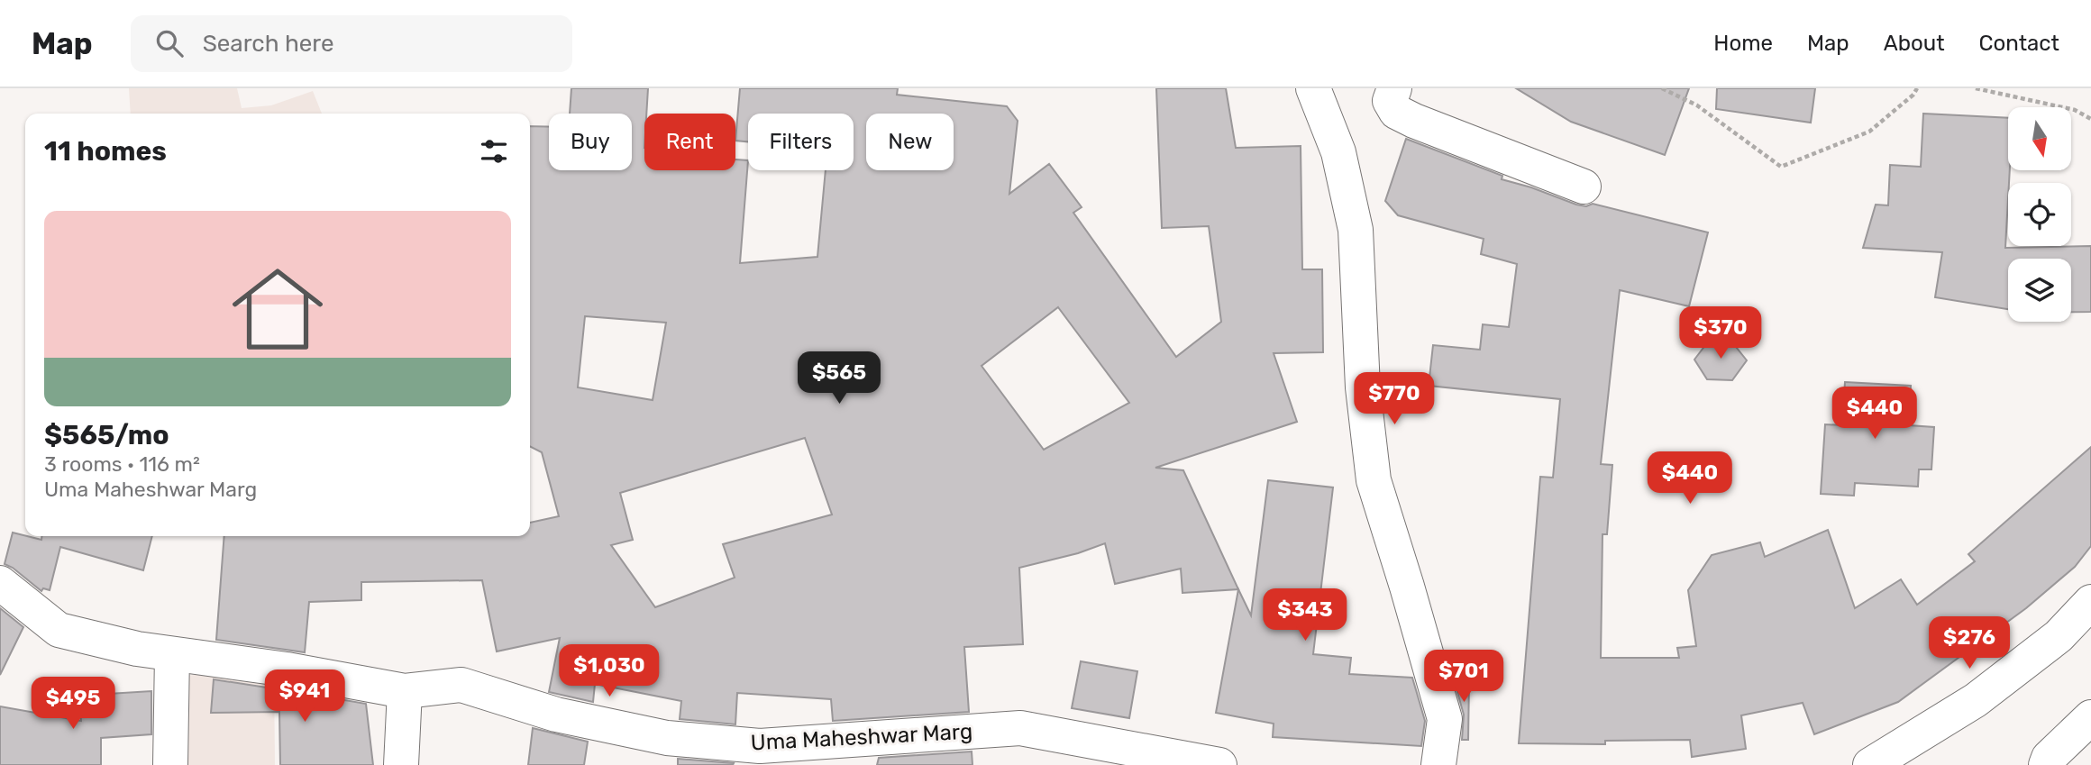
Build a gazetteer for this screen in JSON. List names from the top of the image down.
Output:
{
  "streets": {
    "street": ["Uma Maheshwar Marg"]
  },
  "north": "bottom",
  "page": {
    "header": "Map",
    "search": "Search here",
    "nav": [
      "Home",
      "Map",
      "About",
      "Contact"
    ],
    "chip": [
      "Buy",
      "Rent",
      "Filters",
      "New"
    ],
    "heading": "11 homes",
    "list": [
      {
        "name": "$565/mo",
        "note": "3 rooms · 116 m² · Uma Maheshwar Marg"
      }
    ],
    "price": [
      "$370",
      "$565",
      "$770",
      "$440",
      "$440",
      "$343",
      "$276",
      "$1,030",
      "$701",
      "$941",
      "$495"
    ]
  }
}
